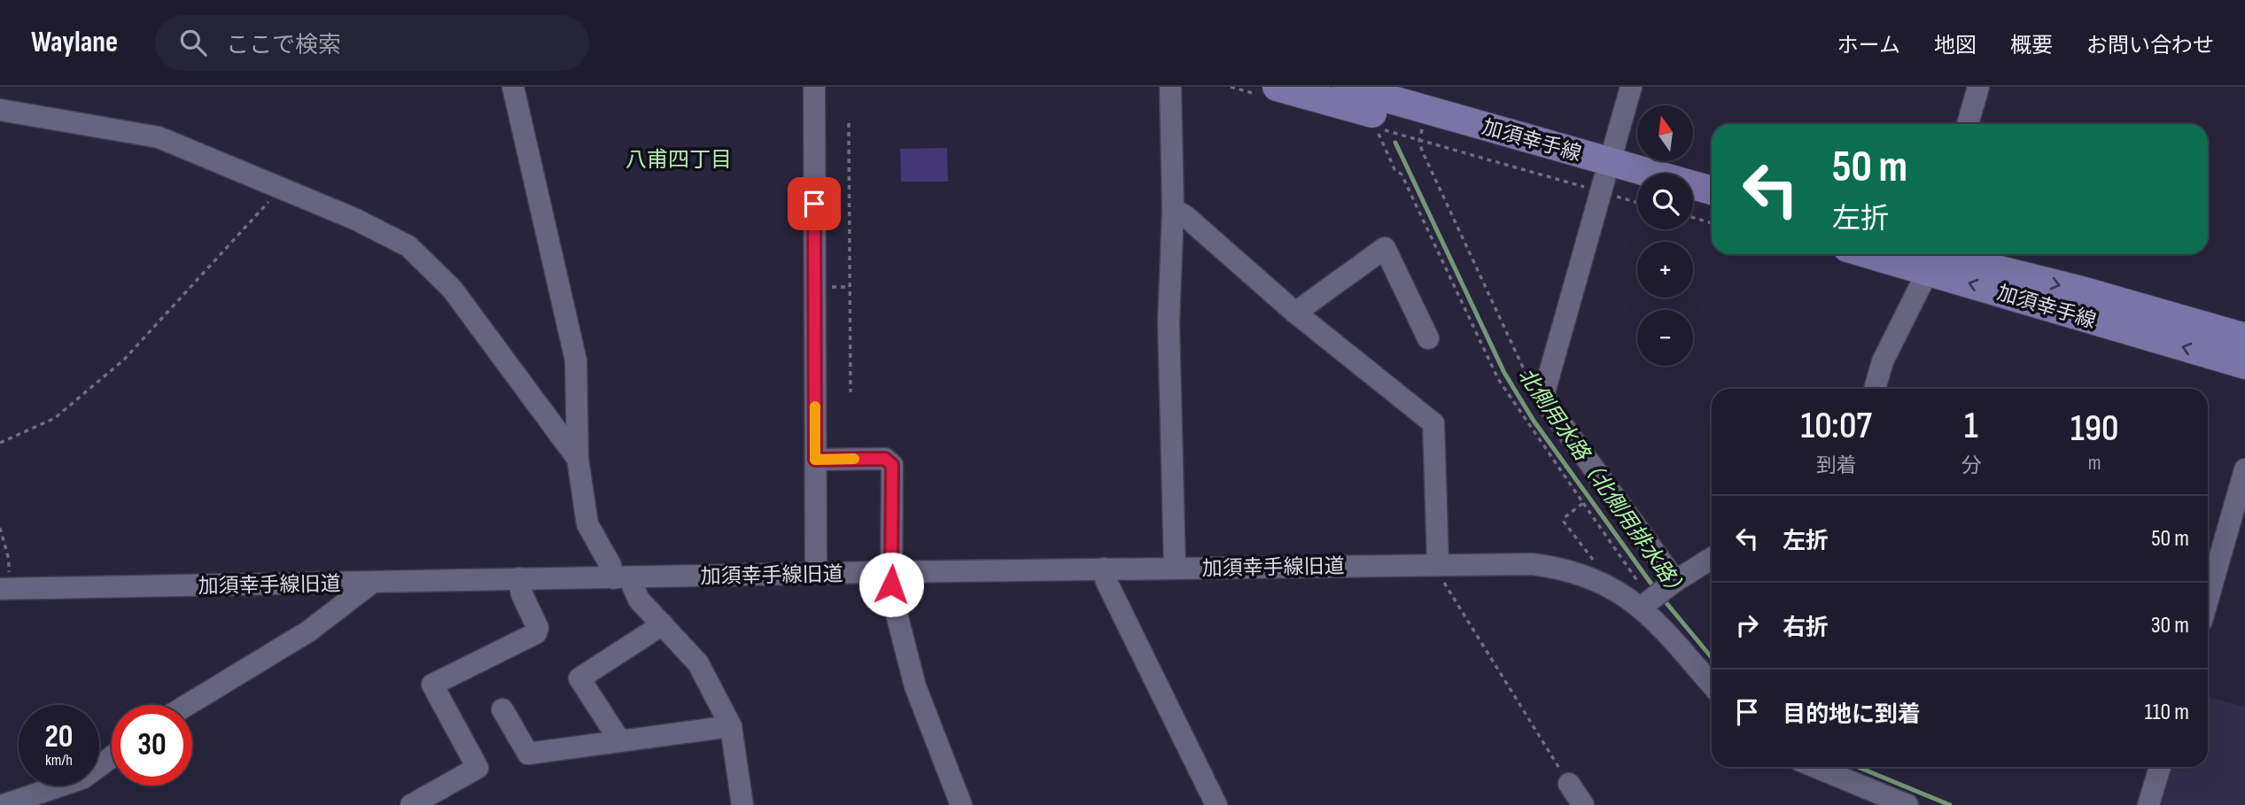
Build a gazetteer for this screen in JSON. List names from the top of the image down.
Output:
{
  "streets": {
    "main road": ["加須幸手線"],
    "street": ["加須幸手線旧道"]
  },
  "districts": ["八甫四丁目"],
  "water": ["北側用水路（北側用排水路）"],
  "north": "top",
  "page": {
    "header": "Waylane",
    "search": "ここで検索",
    "nav": [
      "ホーム",
      "地図",
      "概要",
      "お問い合わせ"
    ],
    "map_buttons": ["+", "−"],
    "turn": ["50 m", "左折"],
    "eta": [
      "10:07",
      "到着",
      "1",
      "分",
      "190",
      "m"
    ],
    "list": [
      {
        "name": "左折",
        "value": "50 m"
      },
      {
        "name": "右折",
        "value": "30 m"
      },
      {
        "name": "目的地に到着",
        "value": "110 m"
      }
    ],
    "speed": "20 km/h",
    "limit": "30"
  }
}
